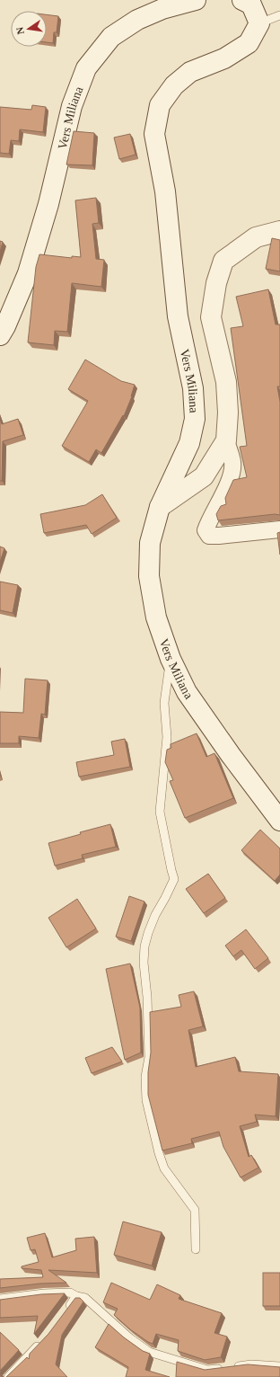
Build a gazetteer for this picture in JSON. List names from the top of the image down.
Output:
{
  "streets": {
    "main road": ["Vers Miliana"]
  },
  "north": "left"
}
